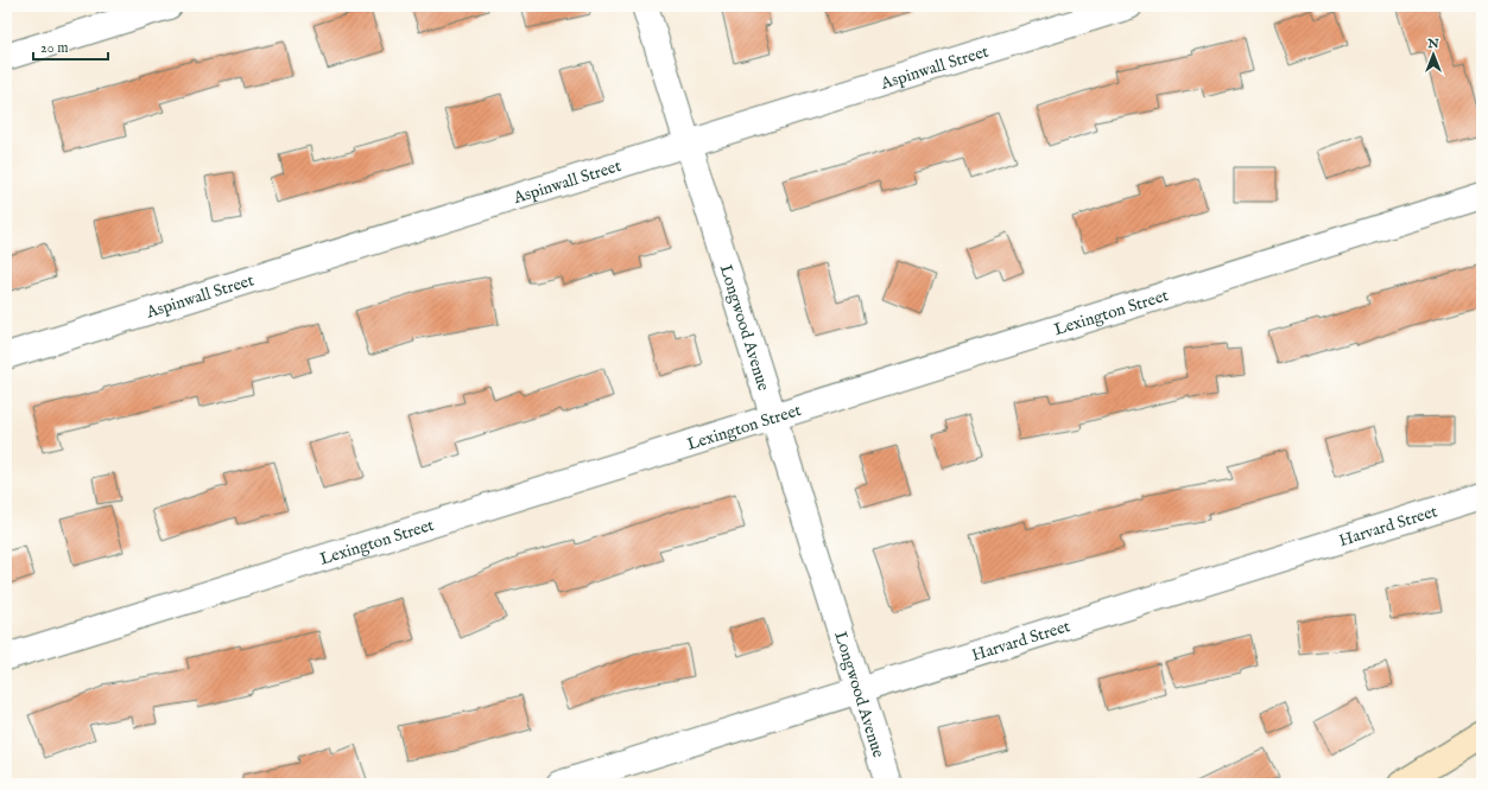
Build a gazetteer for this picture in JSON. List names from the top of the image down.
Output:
{
  "streets": {
    "street": [
      "Aspinwall Street",
      "Lexington Street",
      "Longwood Avenue",
      "Harvard Street"
    ]
  },
  "crossings": [
    ["Aspinwall Street", "Longwood Avenue"],
    ["Lexington Street", "Longwood Avenue"],
    ["Longwood Avenue", "Harvard Street"]
  ],
  "scale_bar": "20 m",
  "north": "top"
}
